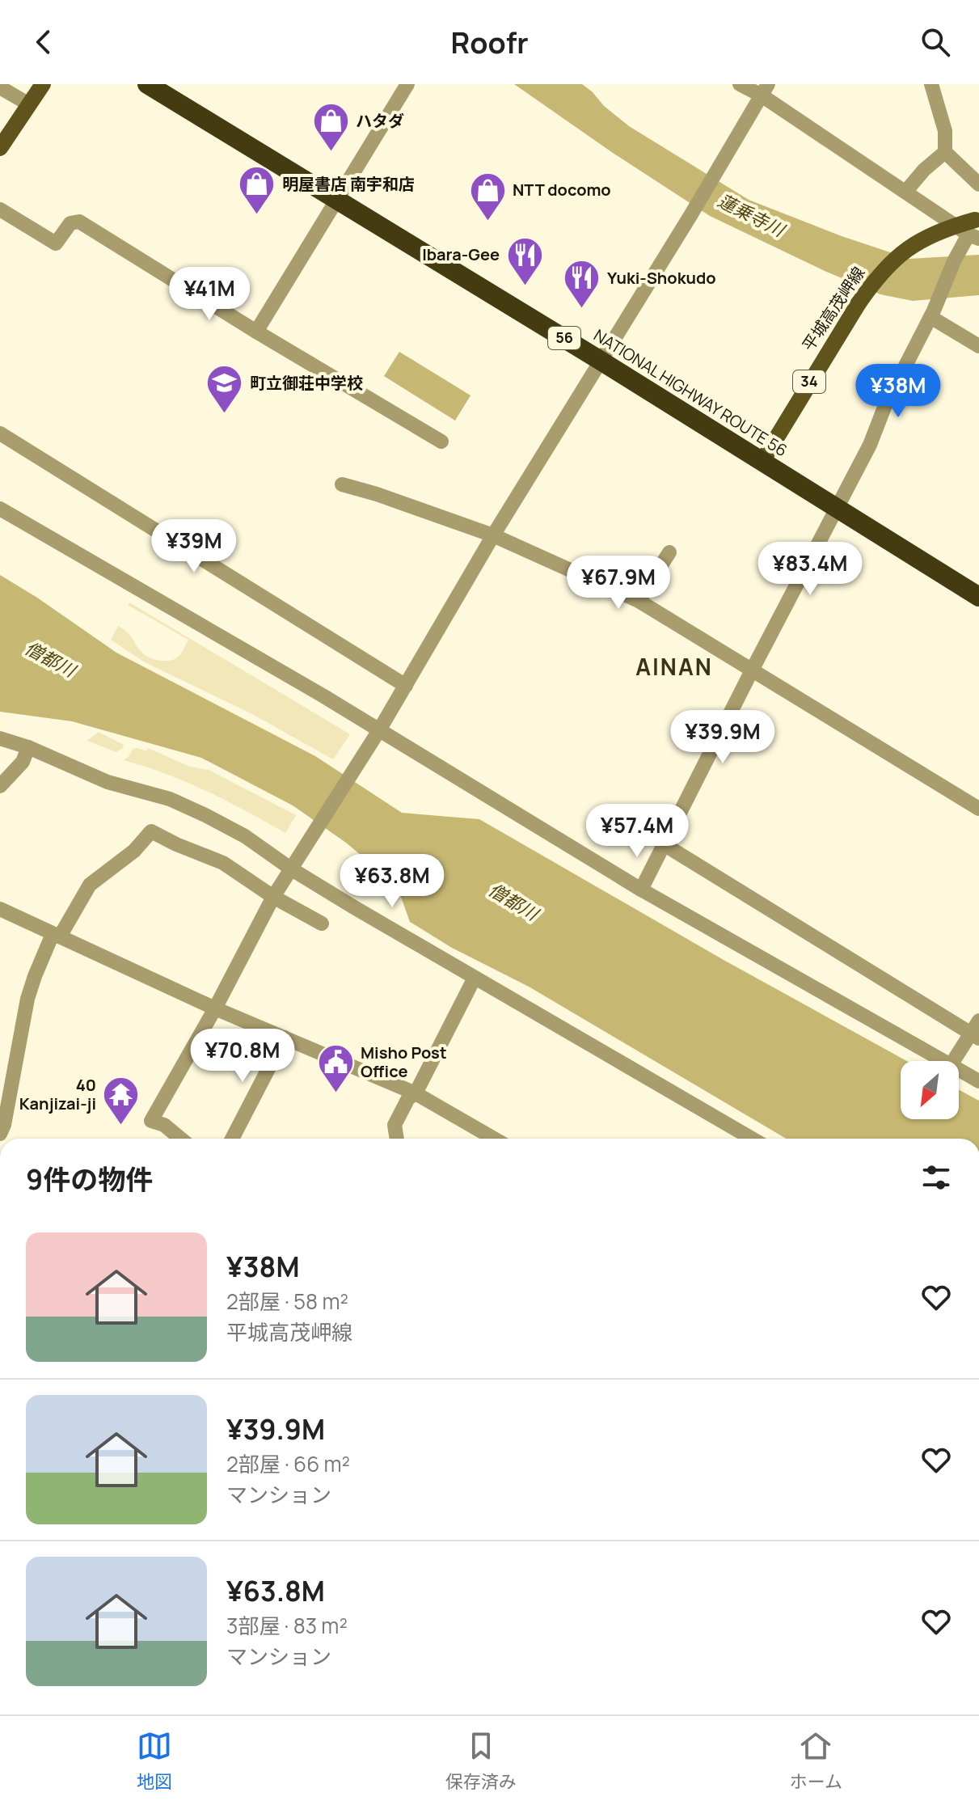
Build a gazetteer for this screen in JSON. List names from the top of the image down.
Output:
{
  "streets": {
    "highway": ["56", "NATIONAL HIGHWAY ROUTE 56"],
    "main road": ["平城高茂岬線", "34"]
  },
  "crossings": [
    ["平城高茂岬線", "NATIONAL HIGHWAY ROUTE 56"]
  ],
  "districts": ["AINAN"],
  "water": ["蓮乗寺川", "僧都川"],
  "places": {
    "shop": ["ハタダ", "明屋書店 南宇和店", "NTT docomo"],
    "restaurant": ["Ibara-Gee", "Yuki-Shokudo"],
    "school or university": ["町立御荘中学校"],
    "public building": ["Misho Post Office"],
    "temple": ["40 Kanjizai-ji"]
  },
  "north": "bottom left",
  "page": {
    "header": "Roofr",
    "price": [
      "¥41M",
      "¥38M",
      "¥39M",
      "¥83.4M",
      "¥67.9M",
      "¥39.9M",
      "¥57.4M",
      "¥63.8M",
      "¥70.8M"
    ],
    "heading": "9件の物件",
    "list": [
      {
        "name": "¥38M",
        "note": "2部屋 · 58 m² · 平城高茂岬線"
      },
      {
        "name": "¥39.9M",
        "note": "2部屋 · 66 m² · マンション"
      },
      {
        "name": "¥63.8M",
        "note": "3部屋 · 83 m² · マンション"
      }
    ],
    "tabs": ["地図", "保存済み", "ホーム"]
  }
}
